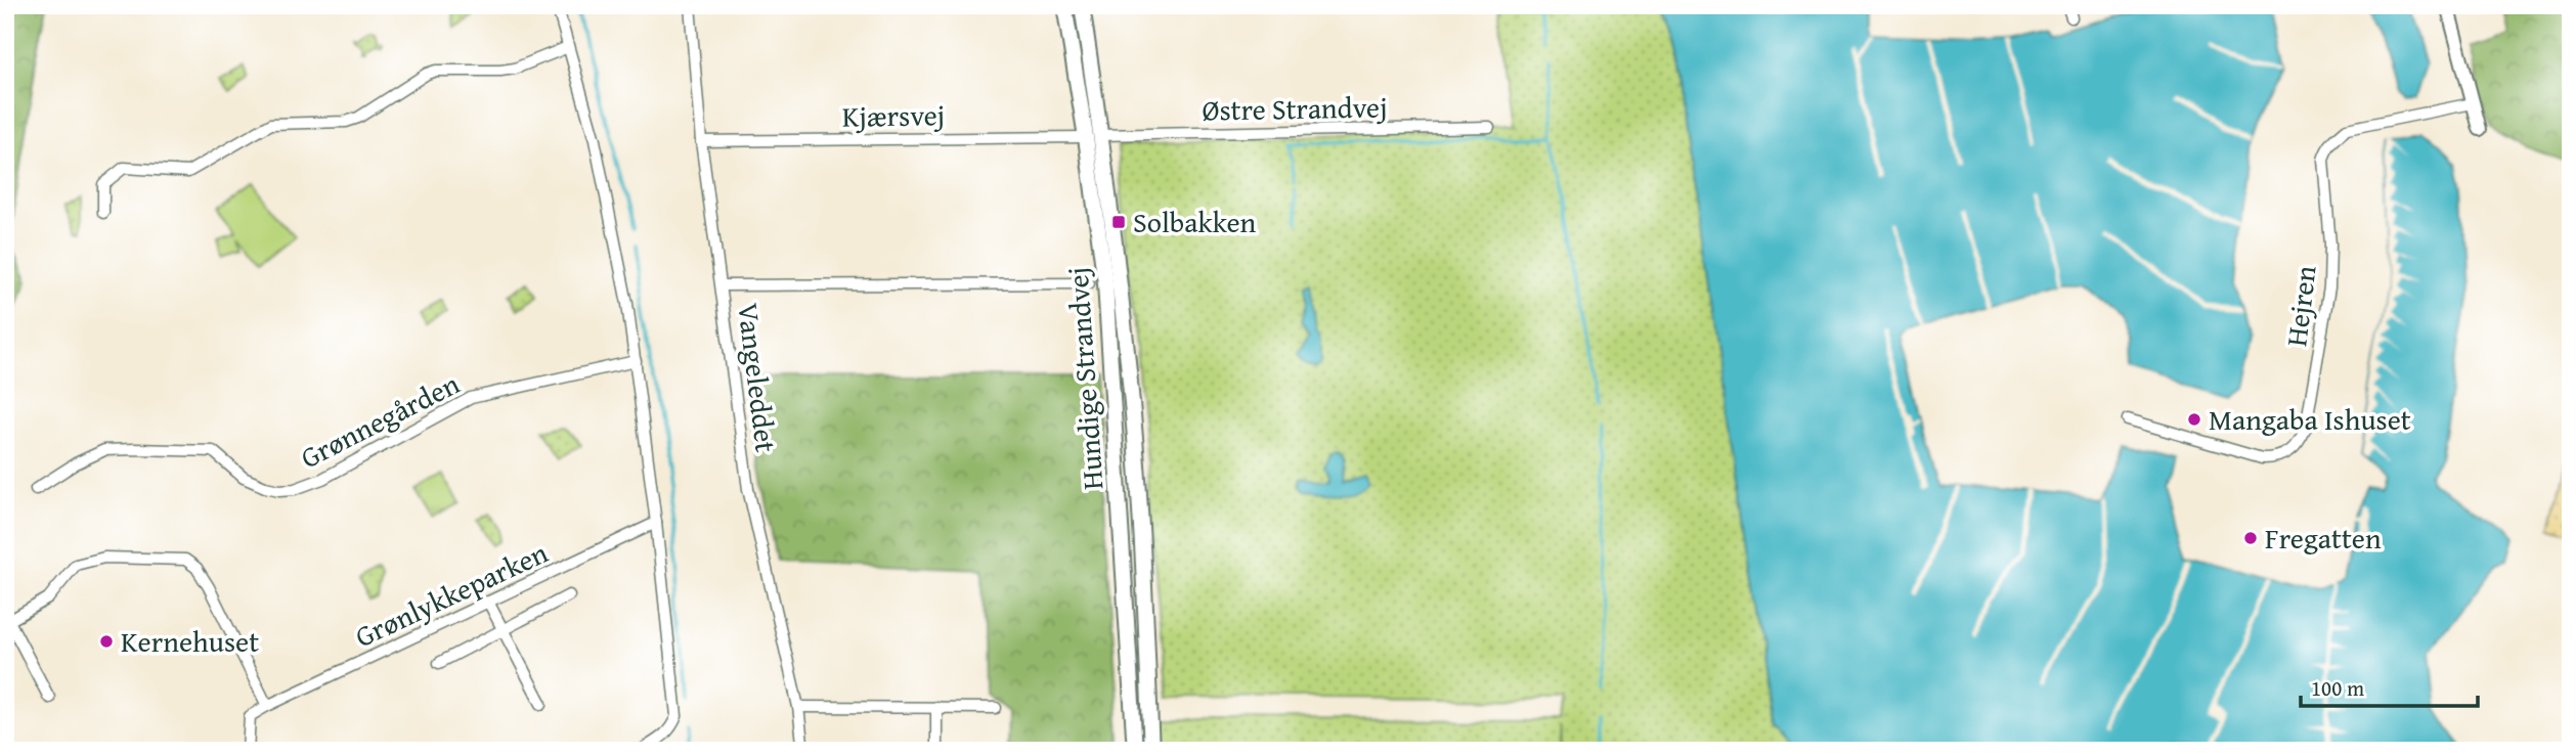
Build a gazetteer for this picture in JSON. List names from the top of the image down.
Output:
{
  "streets": {
    "main road": ["Hundige Strandvej"],
    "street": [
      "Østre Strandvej",
      "Kjærsvej",
      "Hejren",
      "Vangeleddet",
      "Grønnegården",
      "Grønlykkeparken"
    ]
  },
  "crossings": [
    ["Østre Strandvej", "Kjærsvej"],
    ["Østre Strandvej", "Hundige Strandvej"],
    ["Kjærsvej", "Vangeleddet"],
    ["Kjærsvej", "Hundige Strandvej"]
  ],
  "places": {
    "transit": ["Solbakken"],
    "other": ["Mangaba Ishuset", "Fregatten", "Kernehuset"]
  },
  "scale_bar": "100 m"
}
